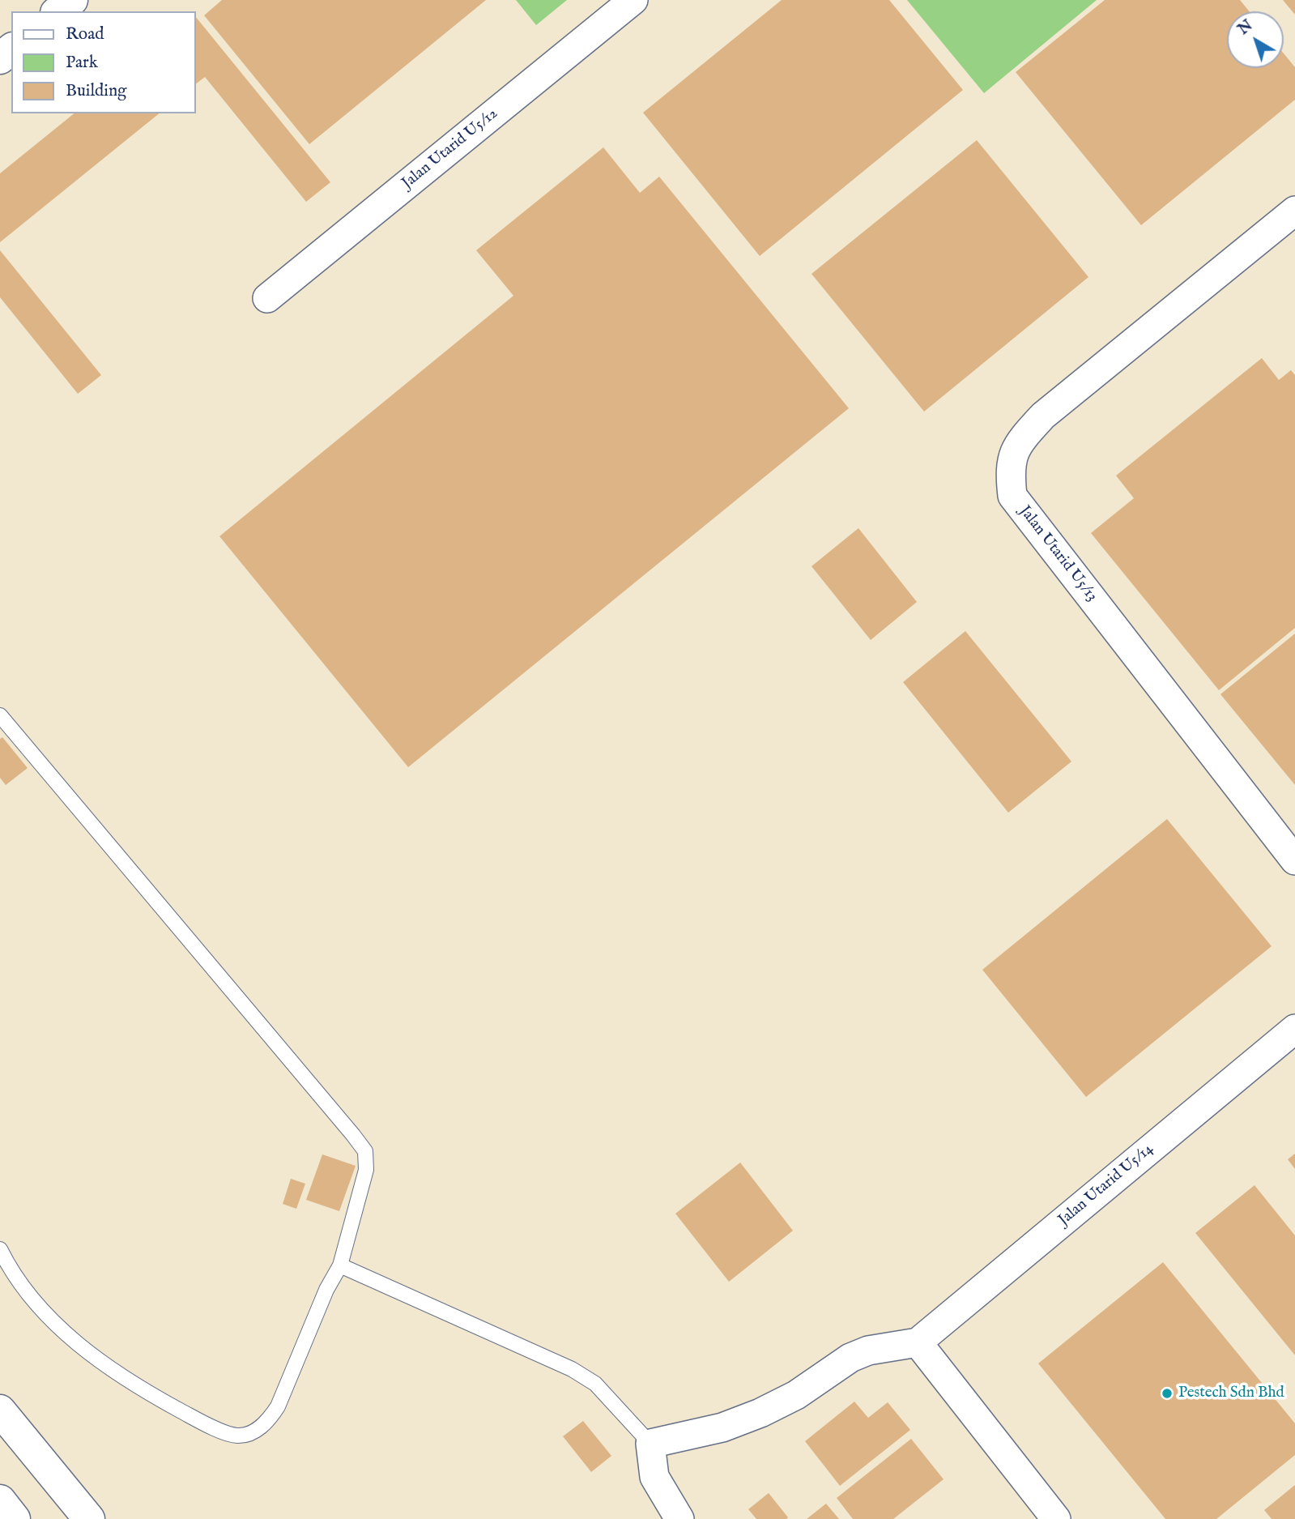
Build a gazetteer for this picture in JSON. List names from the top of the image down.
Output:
{
  "streets": {
    "street": ["Jalan Utarid U5/12", "Jalan Utarid U5/13", "Jalan Utarid U5/14"]
  },
  "places": ["Pestech Sdn Bhd"],
  "legend": ["Road", "Park", "Building"],
  "north": "top left"
}
